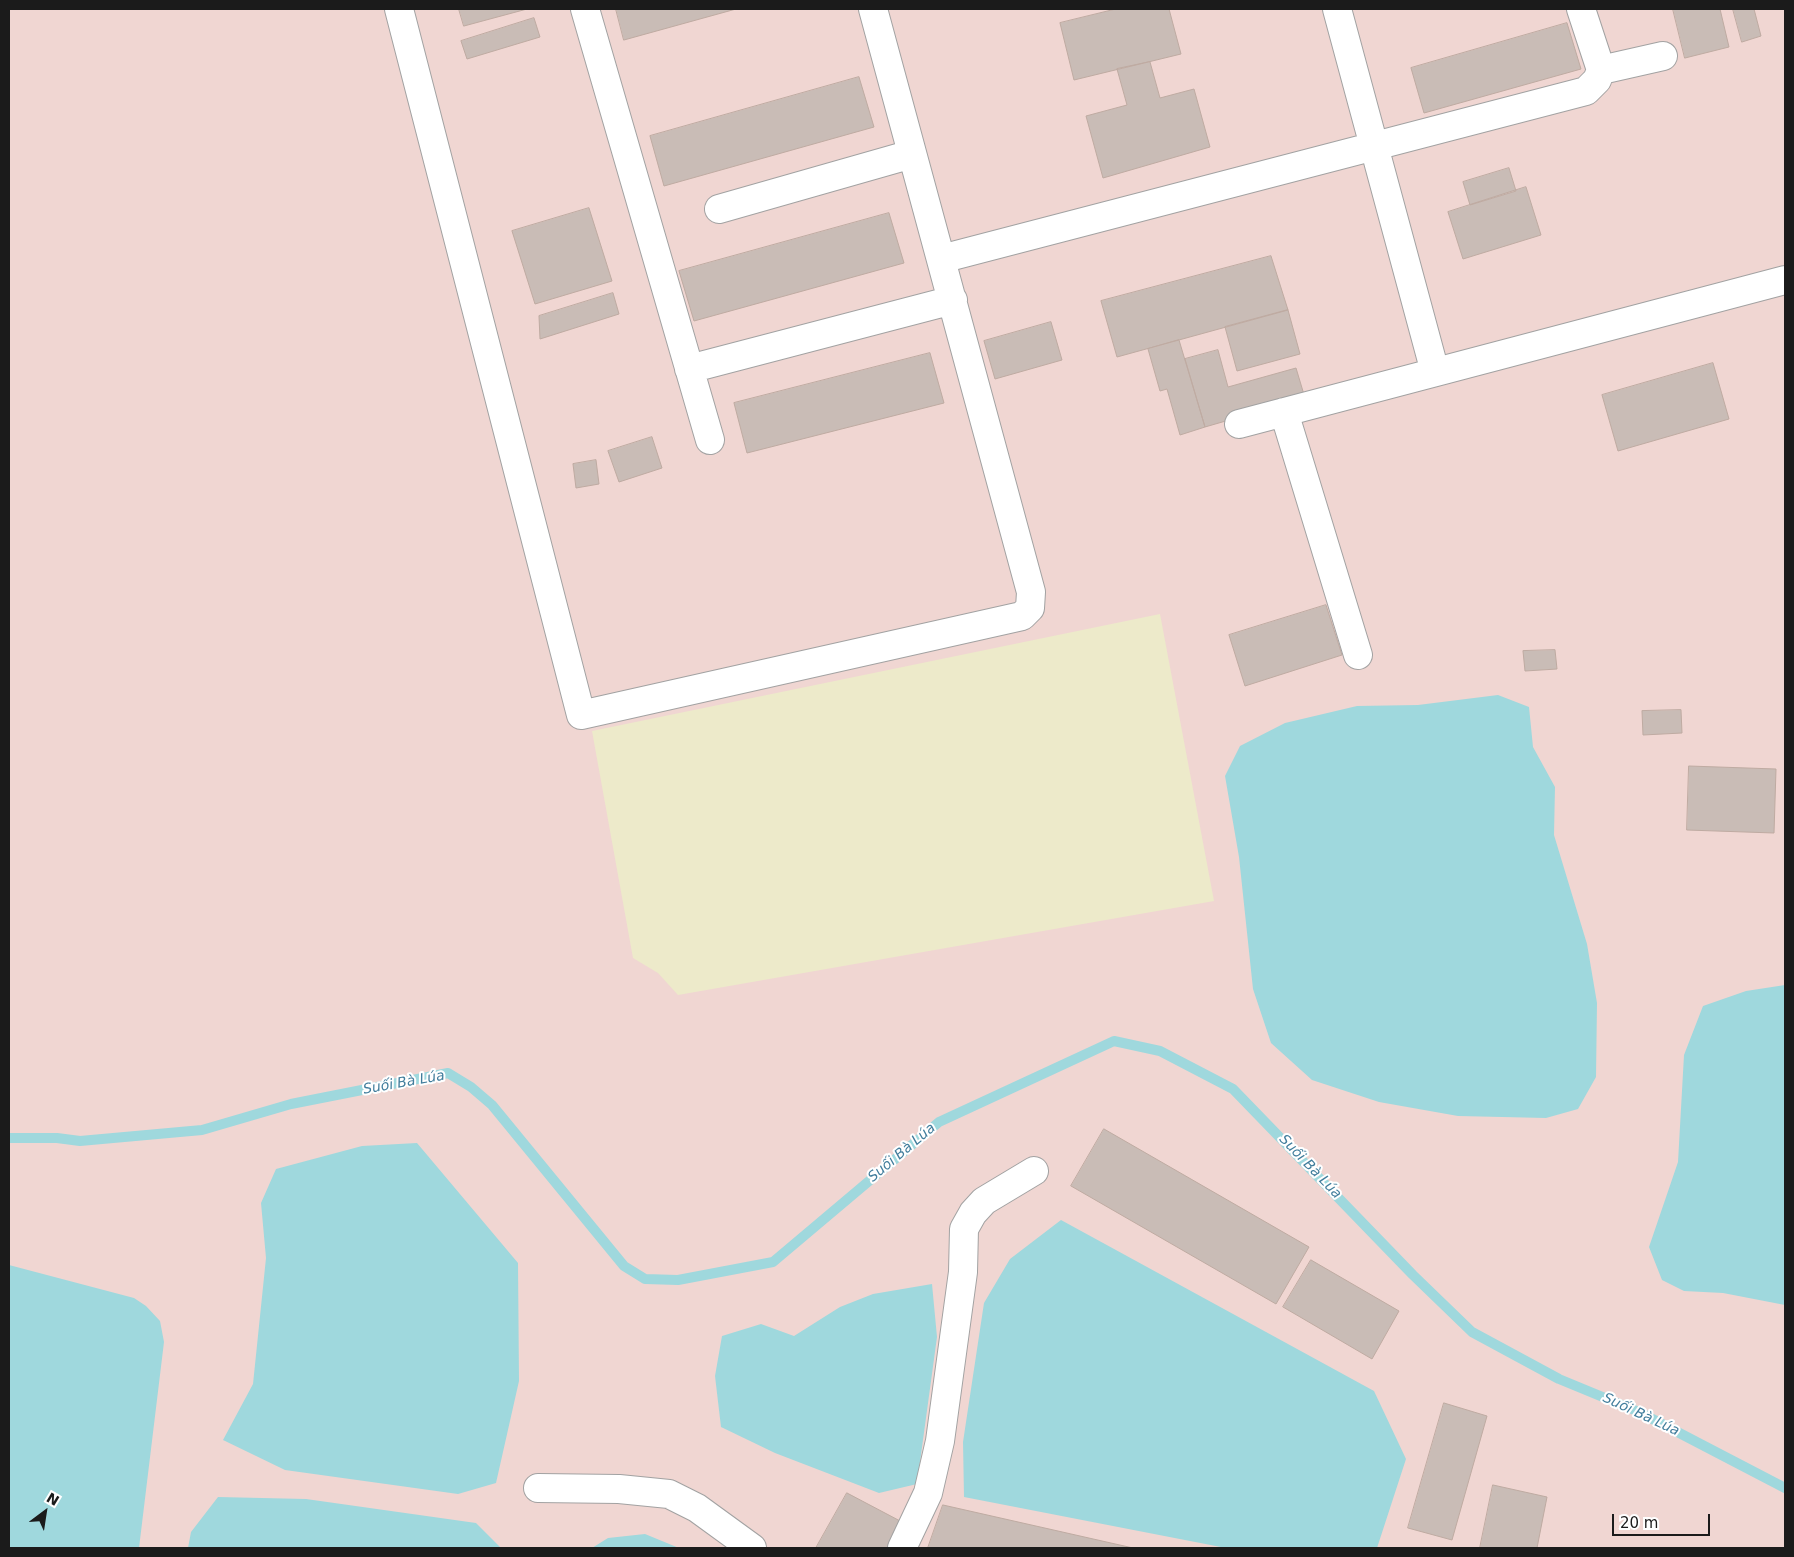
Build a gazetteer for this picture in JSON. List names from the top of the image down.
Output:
{
  "water": ["Suối Bà Lúa"],
  "scale_bar": "20 m",
  "north": "top right"
}
